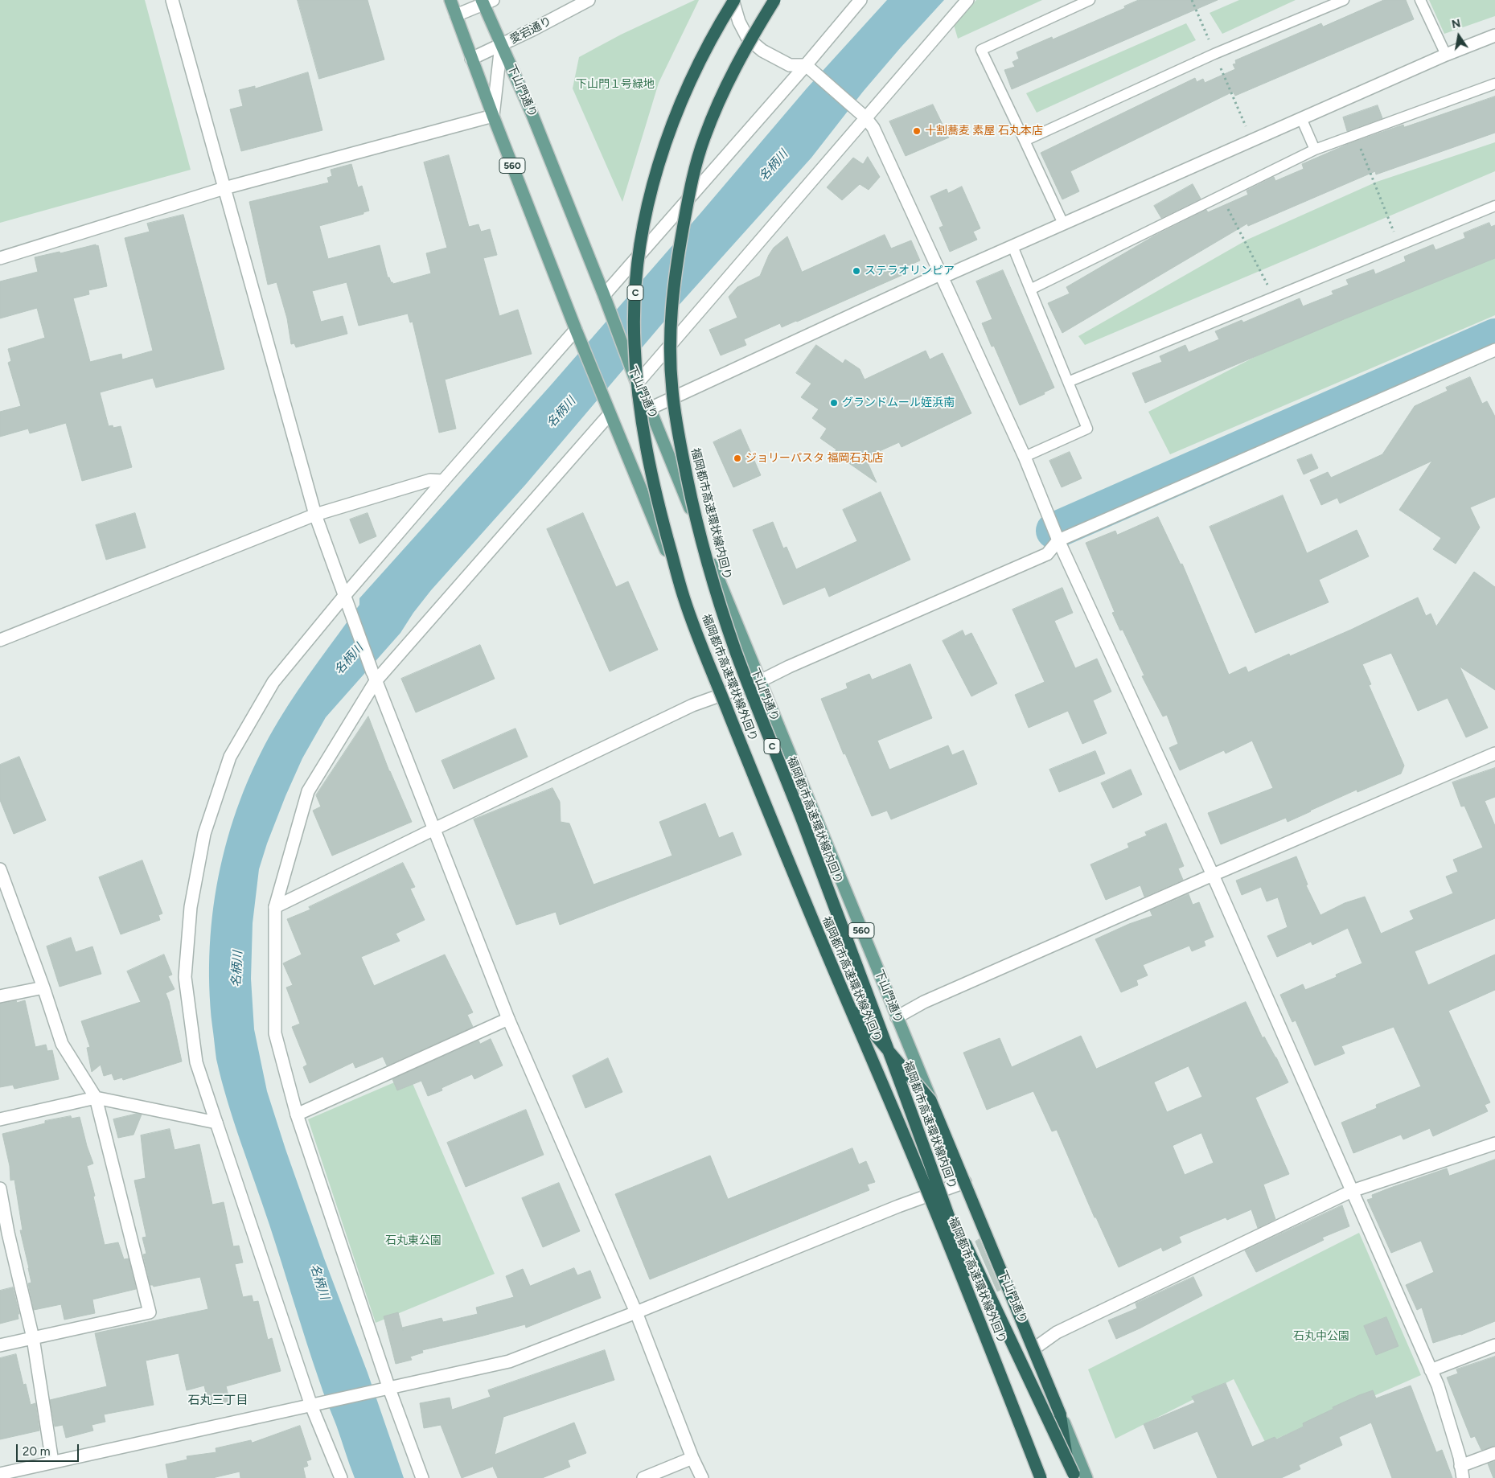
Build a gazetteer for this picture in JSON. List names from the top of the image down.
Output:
{
  "streets": {
    "highway": ["C", "福岡都市高速環状線内回り", "福岡都市高速環状線外回り"],
    "main road": ["下山門通り", "560"],
    "street": ["愛宕通り"]
  },
  "crossings": [
    ["愛宕通り", "下山門通り"],
    ["愛宕通り", "560"],
    ["560", "福岡都市高速環状線外回り"]
  ],
  "districts": ["石丸三丁目"],
  "water": ["名柄川"],
  "parks": ["下山門１号緑地", "石丸東公園", "石丸中公園"],
  "places": [
    "十割蕎麦 素屋 石丸本店",
    "ステラオリンピア",
    "グランドムール姪浜南",
    "ジョリーパスタ 福岡石丸店"
  ],
  "scale_bar": "20 m",
  "north": "top"
}
